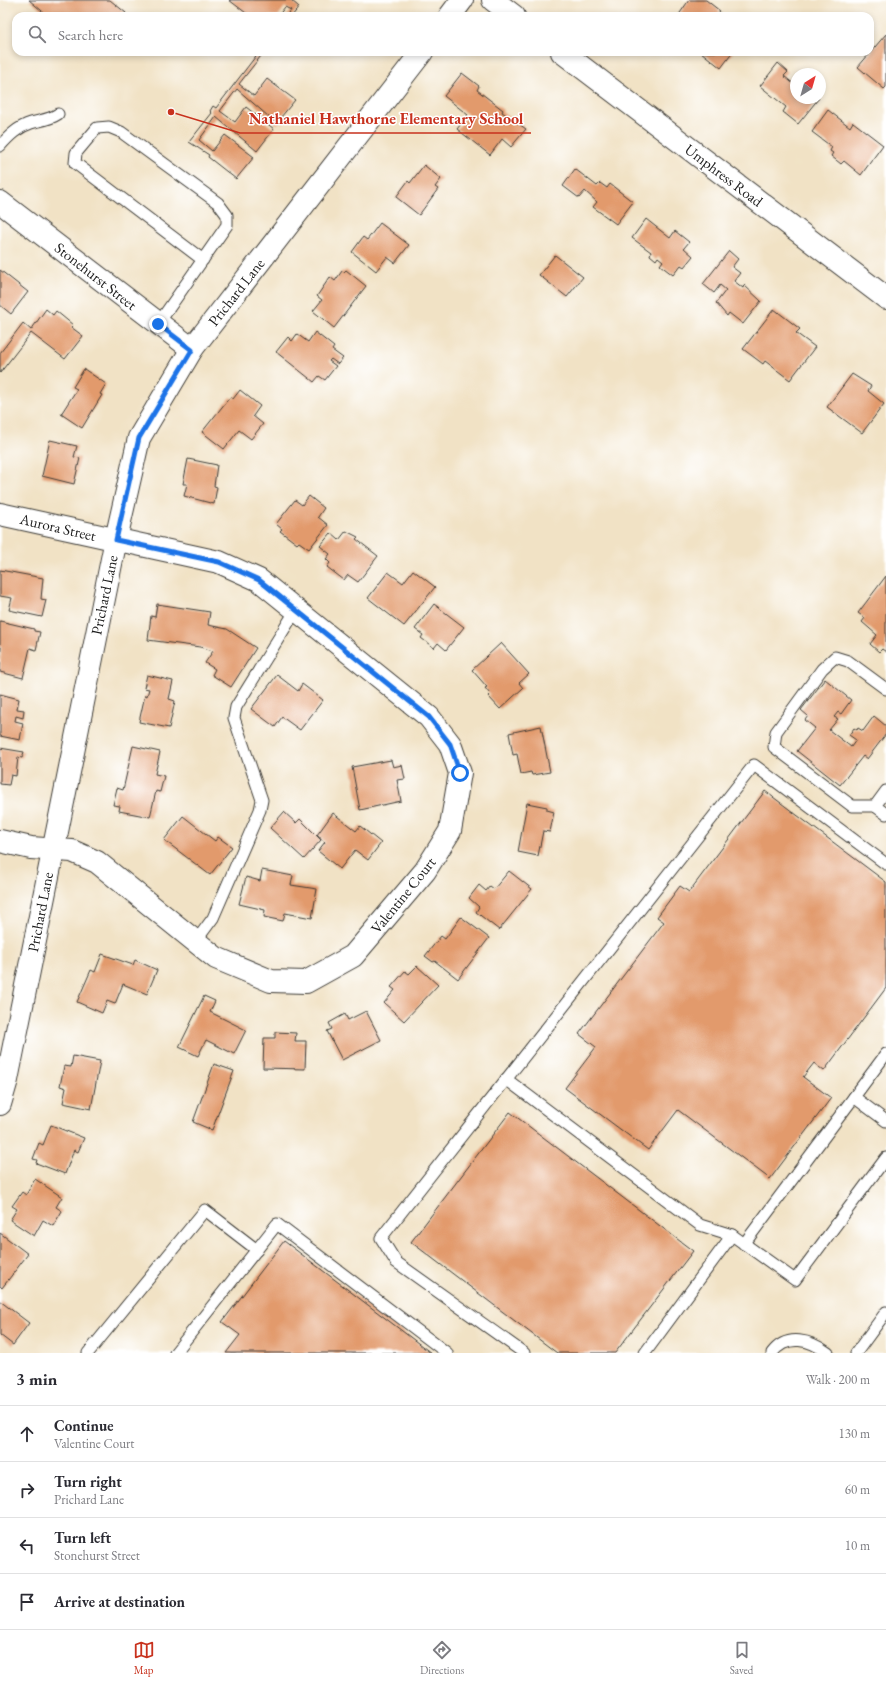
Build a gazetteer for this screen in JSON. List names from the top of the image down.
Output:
{
  "streets": {
    "street": [
      "Umphress Road",
      "Stonehurst Street",
      "Prichard Lane",
      "Aurora Street",
      "Valentine Court"
    ]
  },
  "crossings": [
    ["Stonehurst Street", "Prichard Lane"],
    ["Prichard Lane", "Aurora Street"],
    ["Prichard Lane", "Valentine Court"],
    ["Aurora Street", "Valentine Court"]
  ],
  "places": ["Nathaniel Hawthorne Elementary School"],
  "north": "top right",
  "page": {
    "search": "Search here",
    "heading": ["3 min", "Walk · 200 m"],
    "list": [
      ["Continue", "Valentine Court", "130 m"],
      ["Turn right", "Prichard Lane", "60 m"],
      ["Turn left", "Stonehurst Street", "10 m"],
      "Arrive at destination"
    ],
    "nav": ["Map", "Directions", "Saved"]
  }
}
